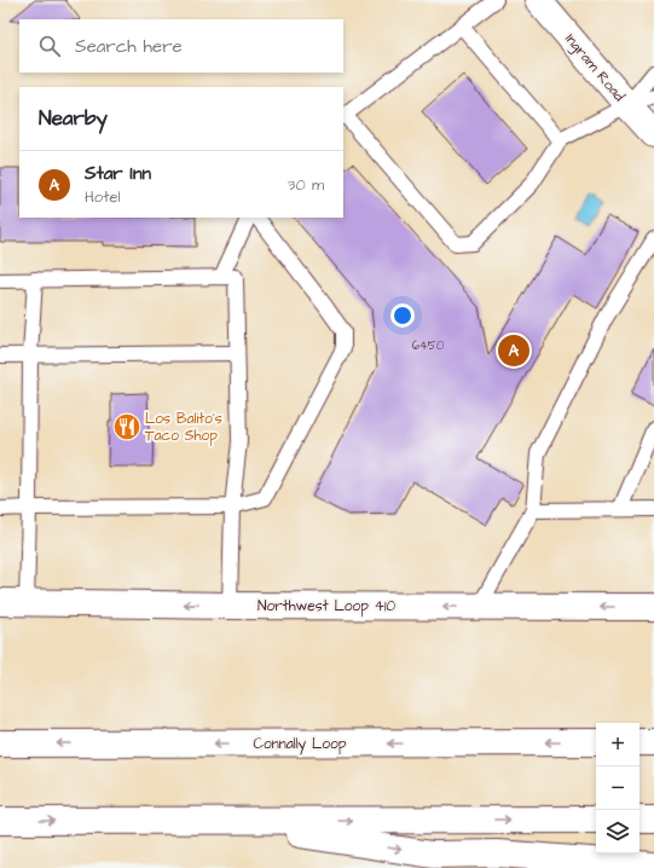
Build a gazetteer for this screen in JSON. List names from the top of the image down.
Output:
{
  "streets": {
    "main road": ["Ingram Road", "Northwest Loop 410", "Connally Loop"]
  },
  "places": {
    "restaurant": ["Los Balito's Taco Shop"]
  },
  "house_numbers": ["6450"],
  "page": {
    "search": "Search here",
    "heading": "Nearby",
    "list": [
      {
        "mark": "A",
        "name": "Star Inn",
        "note": "Hotel",
        "value": "30 m"
      }
    ],
    "pins": "A",
    "map_buttons": ["+", "−"]
  }
}
